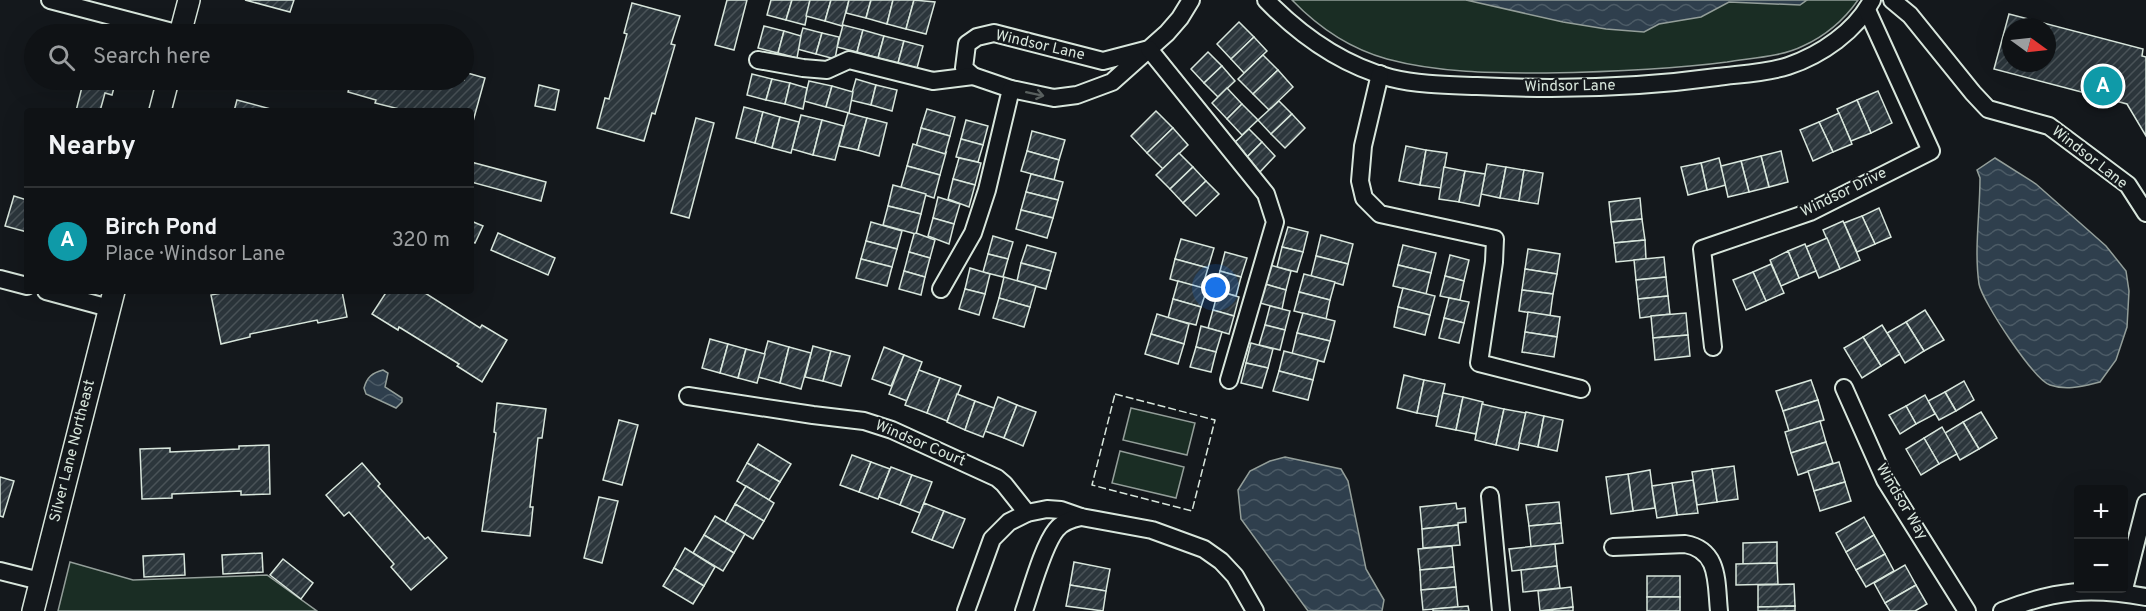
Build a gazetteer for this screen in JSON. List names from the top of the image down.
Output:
{
  "streets": {
    "street": [
      "Windsor Lane",
      "Windsor Drive",
      "Windsor Court",
      "Silver Lane Northeast",
      "Windsor Way"
    ]
  },
  "crossings": [
    ["Windsor Lane", "Windsor Drive"]
  ],
  "north": "right",
  "page": {
    "search": "Search here",
    "pins": "A",
    "heading": "Nearby",
    "list": [
      {
        "mark": "A",
        "name": "Birch Pond",
        "note": "Place · Windsor Lane",
        "value": "320 m"
      }
    ],
    "map_buttons": ["+", "−"]
  }
}
